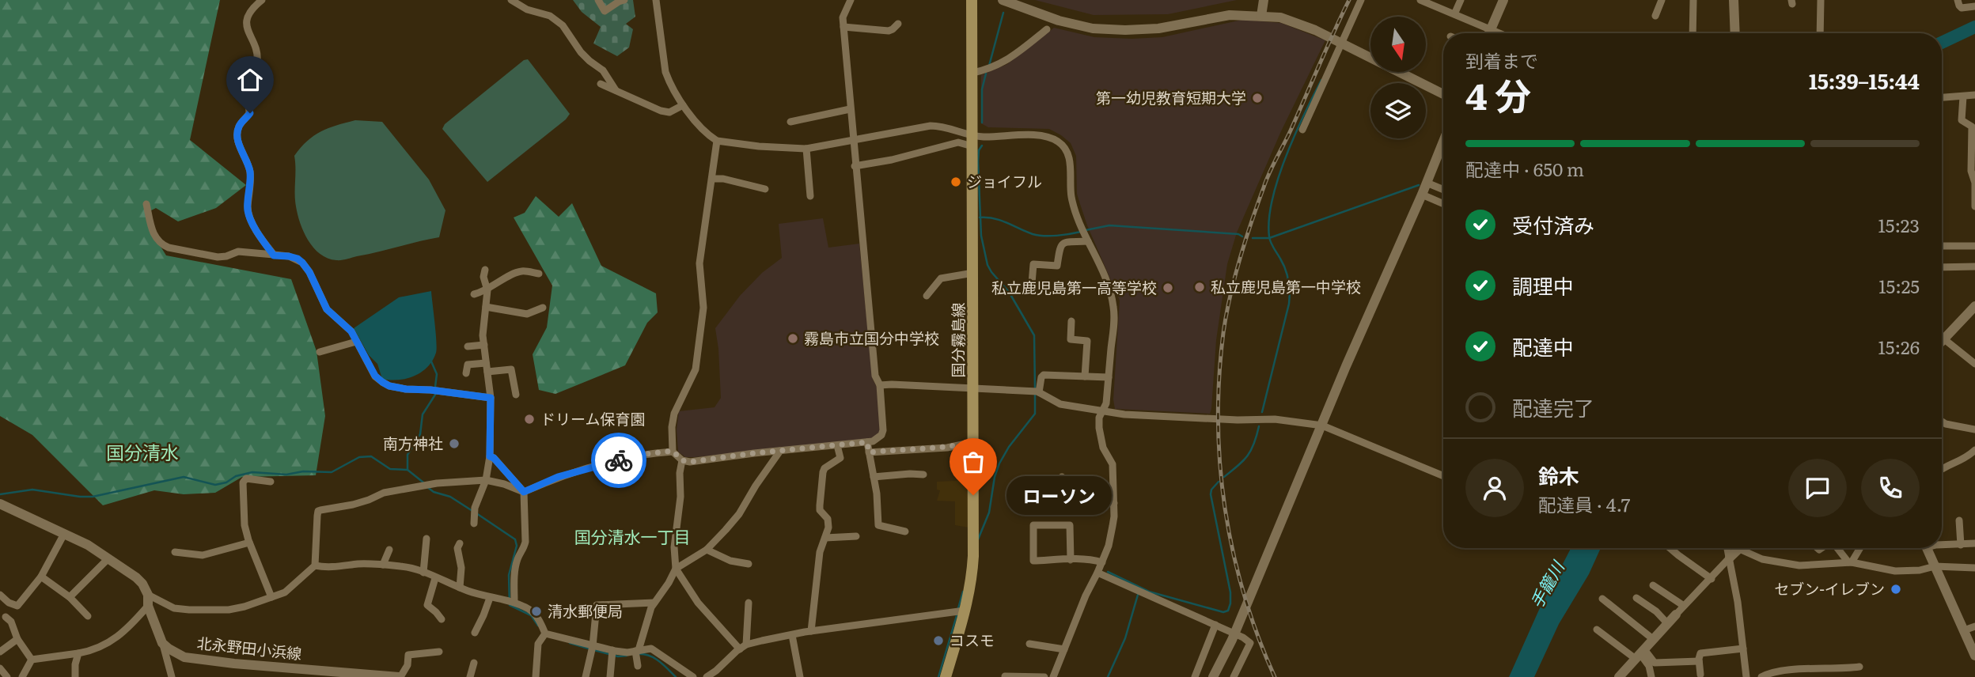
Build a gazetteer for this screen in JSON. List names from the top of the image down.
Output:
{
  "streets": {
    "main road": ["国分霧島線", "北永野田小浜線"]
  },
  "districts": ["国分清水", "国分清水一丁目"],
  "water": ["手籠川"],
  "places": [
    "第一幼児教育短期大学",
    "ジョイフル",
    "私立鹿児島第一中学校",
    "私立鹿児島第一高等学校",
    "霧島市立国分中学校",
    "ドリーム保育園",
    "南方神社",
    "ローソン",
    "セブン-イレブン",
    "清水郵便局",
    "コスモ"
  ],
  "north": "bottom",
  "page": {
    "heading": ["4 分", "到着まで", "15:39–15:44"],
    "panel": ["鈴木", "配達員 · 4.7"],
    "bar": "配達中 · 650 m",
    "list": [
      ["受付済み", "15:23"],
      ["調理中", "15:25"],
      ["配達中", "15:26"],
      "配達完了"
    ],
    "bubble": "ローソン"
  }
}
